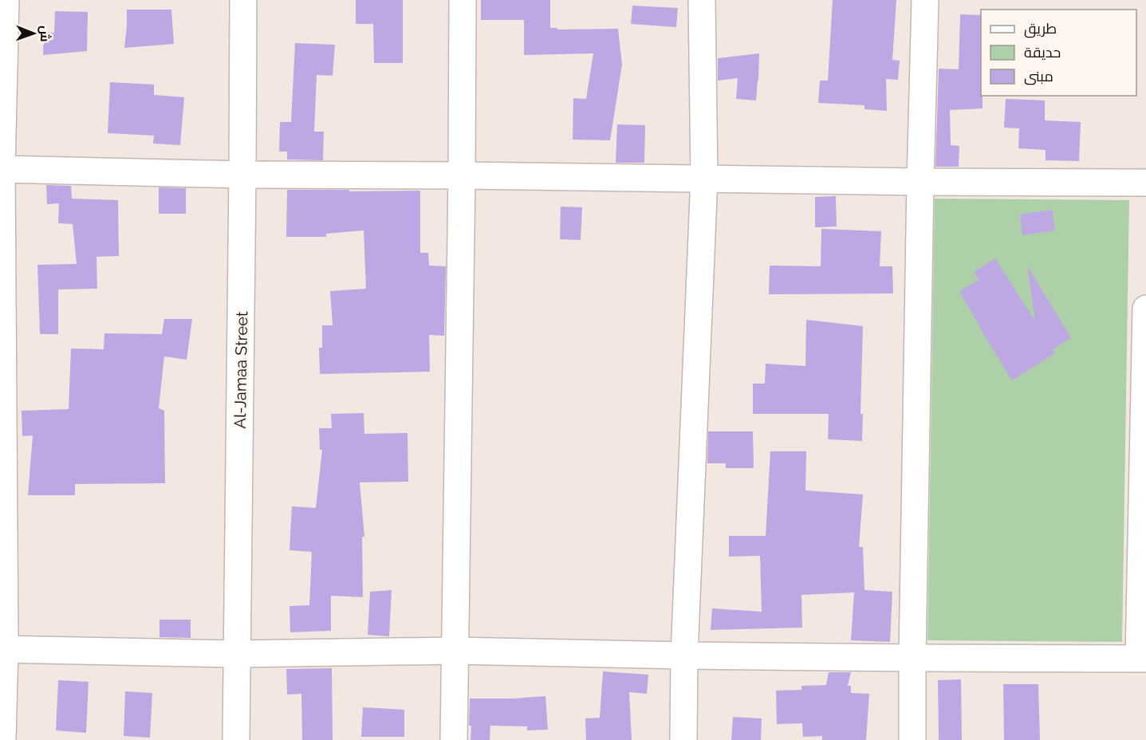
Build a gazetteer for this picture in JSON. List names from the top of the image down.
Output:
{
  "streets": {
    "street": ["Al-Jamaa Street"]
  },
  "legend": ["طريق", "حديقة", "مبنى"],
  "north": "right"
}
